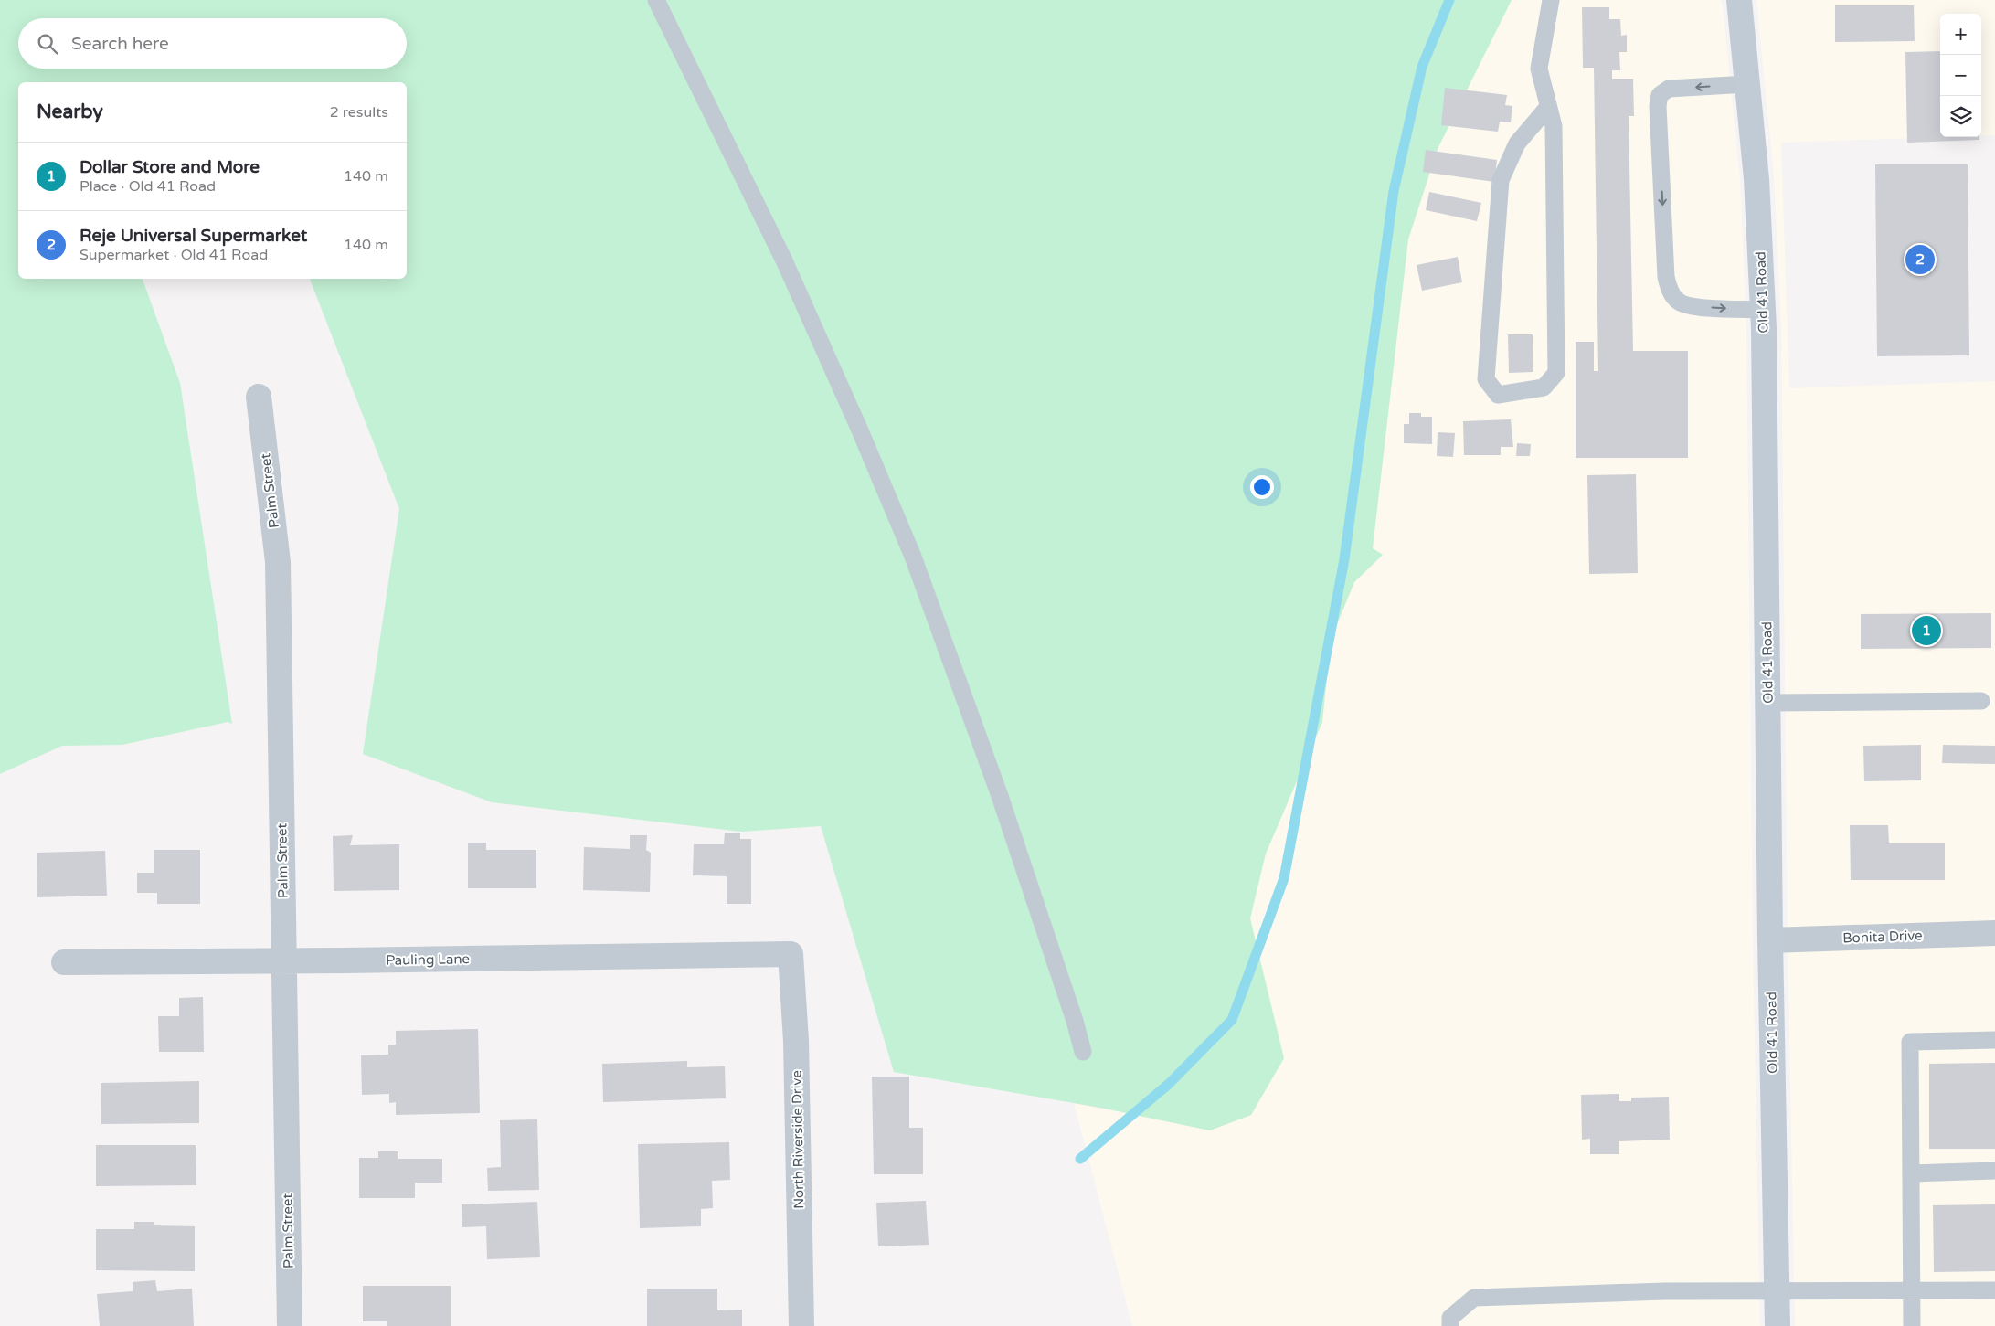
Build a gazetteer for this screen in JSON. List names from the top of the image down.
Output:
{
  "streets": {
    "street": [
      "Old 41 Road",
      "Palm Street",
      "Bonita Drive",
      "Pauling Lane",
      "North Riverside Drive"
    ]
  },
  "crossings": [
    ["Old 41 Road", "Bonita Drive"],
    ["Palm Street", "Pauling Lane"],
    ["Pauling Lane", "North Riverside Drive"]
  ],
  "page": {
    "map_buttons": ["+", "−"],
    "search": "Search here",
    "heading": ["Nearby", "2 results"],
    "list": [
      {
        "mark": "1",
        "name": "Dollar Store and More",
        "note": "Place · Old 41 Road",
        "value": "140 m"
      },
      {
        "mark": "2",
        "name": "Reje Universal Supermarket",
        "note": "Supermarket · Old 41 Road",
        "value": "140 m"
      }
    ],
    "pins": ["2", "1"]
  }
}
